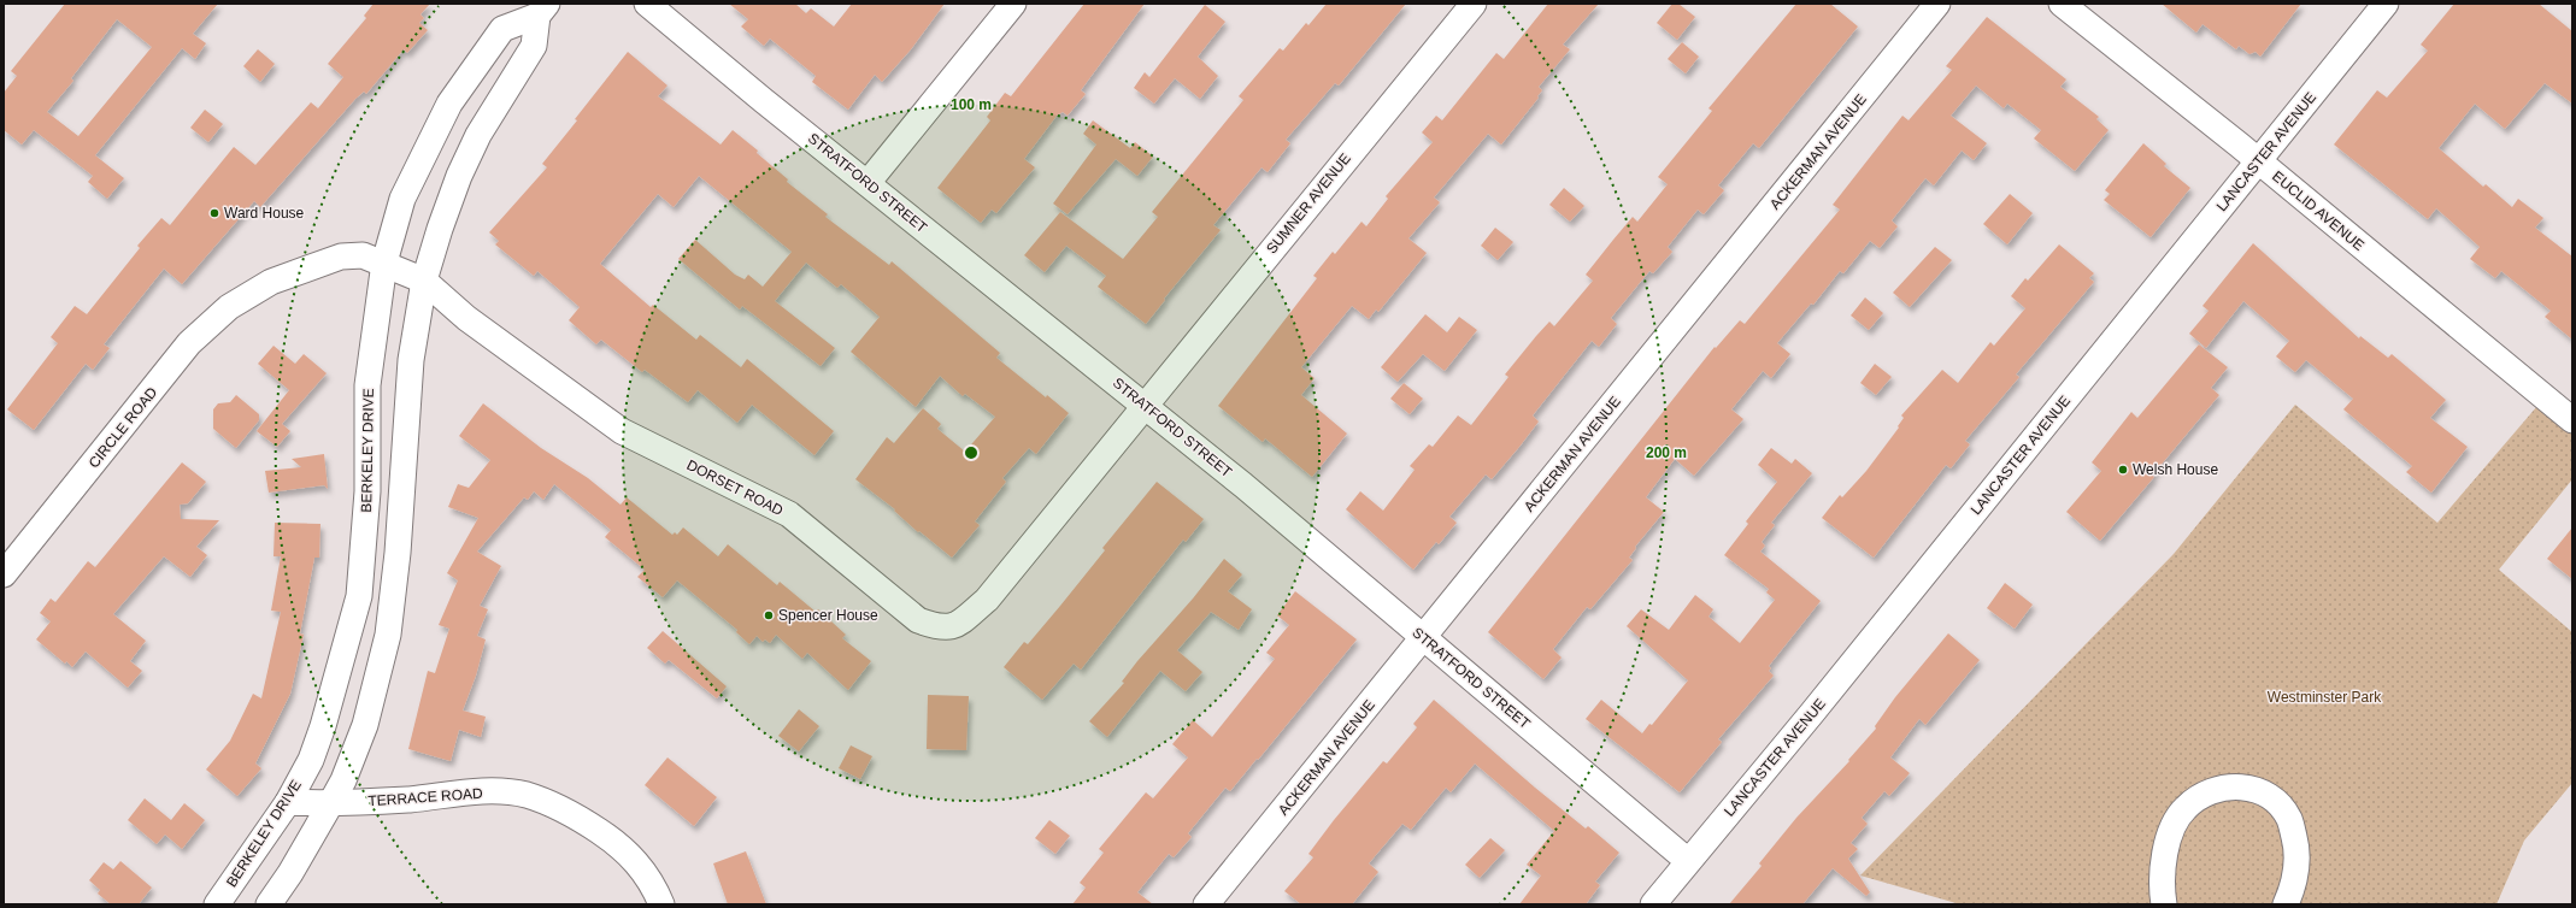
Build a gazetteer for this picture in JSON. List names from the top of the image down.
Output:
{
  "streets": {
    "street": [
      "ACKERMAN AVENUE",
      "LANCASTER AVENUE",
      "STRATFORD STREET",
      "SUMNER AVENUE",
      "EUCLID AVENUE",
      "CIRCLE ROAD",
      "BERKELEY DRIVE",
      "DORSET ROAD",
      "TERRACE ROAD"
    ]
  },
  "crossings": [
    ["ACKERMAN AVENUE", "STRATFORD STREET"],
    ["LANCASTER AVENUE", "STRATFORD STREET"],
    ["LANCASTER AVENUE", "EUCLID AVENUE"],
    ["STRATFORD STREET", "SUMNER AVENUE"],
    ["STRATFORD STREET", "DORSET ROAD"],
    ["SUMNER AVENUE", "DORSET ROAD"],
    ["CIRCLE ROAD", "DORSET ROAD"],
    ["BERKELEY DRIVE", "DORSET ROAD"],
    ["BERKELEY DRIVE", "TERRACE ROAD"]
  ],
  "parks": ["Westminster Park"],
  "places": ["Ward House", "Welsh House", "Spencer House"],
  "rings": ["100 m", "200 m"]
}
